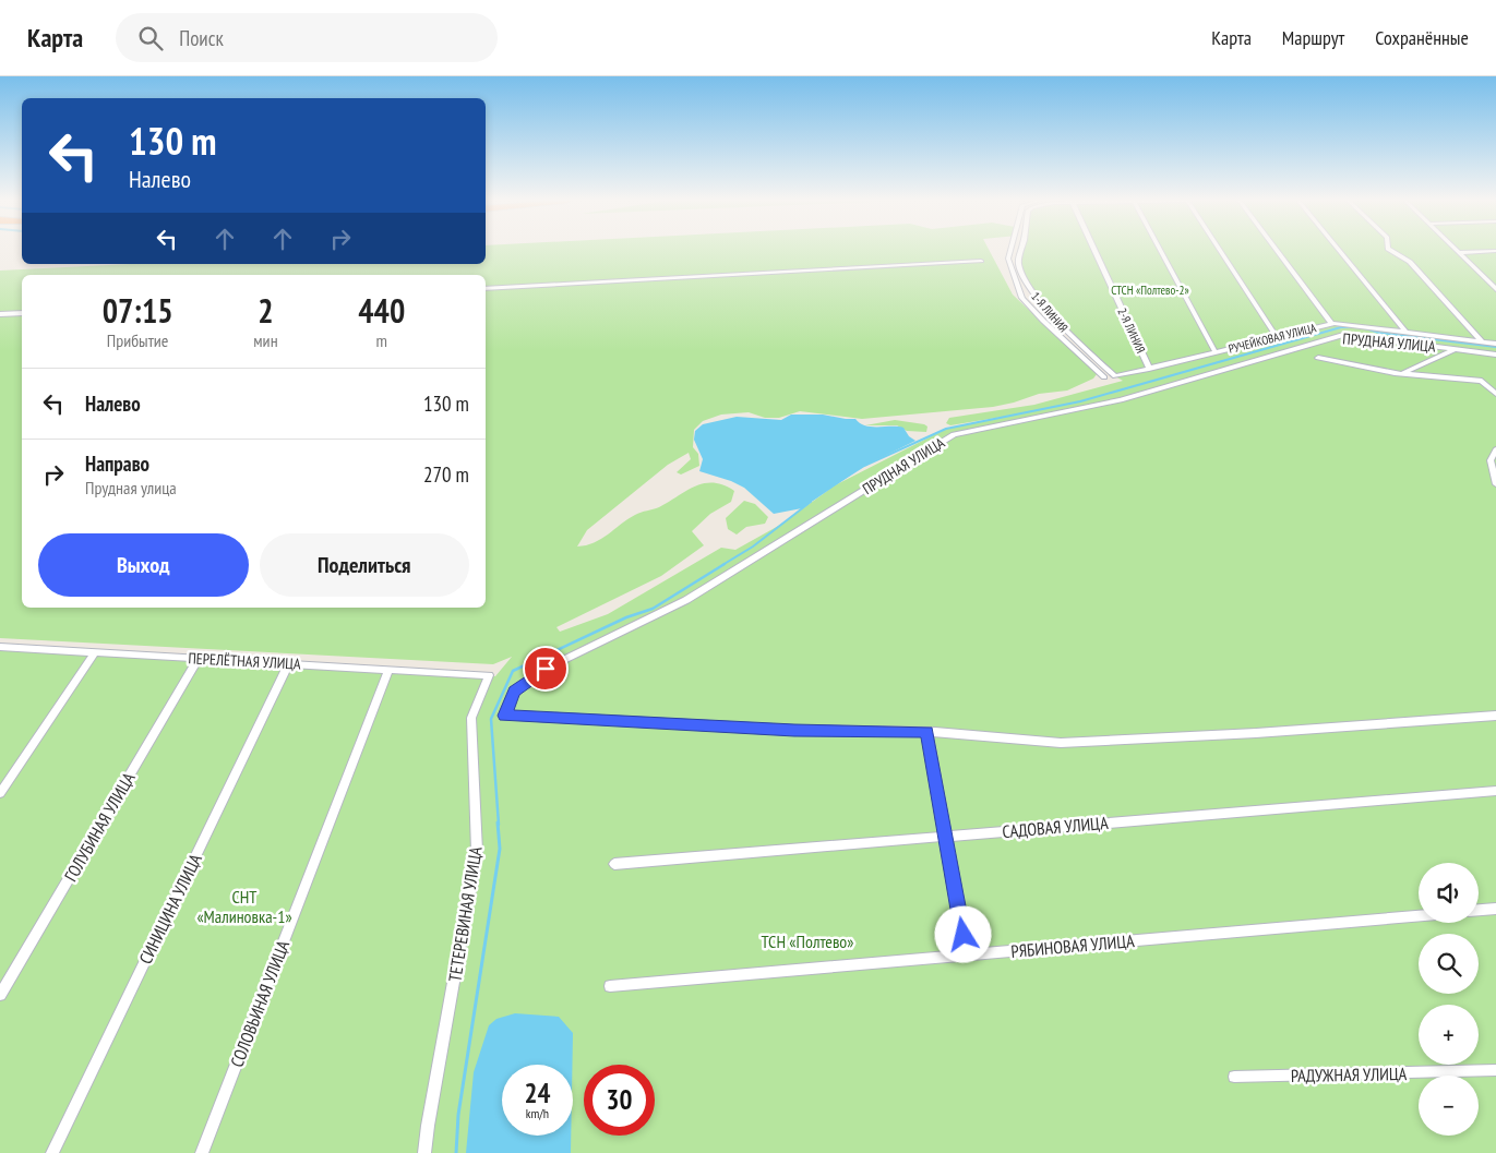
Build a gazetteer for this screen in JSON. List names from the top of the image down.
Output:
{
  "streets": {
    "street": [
      "1-Я ЛИНИЯ",
      "2-Я ЛИНИЯ",
      "РУЧЕЙКОВАЯ УЛИЦА",
      "ПРУДНАЯ УЛИЦА",
      "ПЕРЕЛЁТНАЯ УЛИЦА",
      "ГОЛУБИНАЯ УЛИЦА",
      "САДОВАЯ УЛИЦА",
      "СИНИЦИНА УЛИЦА",
      "ТЕТЕРЕВИНАЯ УЛИЦА",
      "РЯБИНОВАЯ УЛИЦА",
      "СОЛОВЬИНАЯ УЛИЦА",
      "РАДУЖНАЯ УЛИЦА"
    ]
  },
  "crossings": [
    ["1-Я ЛИНИЯ", "РУЧЕЙКОВАЯ УЛИЦА"],
    ["2-Я ЛИНИЯ", "РУЧЕЙКОВАЯ УЛИЦА"],
    ["ПЕРЕЛЁТНАЯ УЛИЦА", "ГОЛУБИНАЯ УЛИЦА"],
    ["ПЕРЕЛЁТНАЯ УЛИЦА", "СИНИЦИНА УЛИЦА"],
    ["ПЕРЕЛЁТНАЯ УЛИЦА", "ТЕТЕРЕВИНАЯ УЛИЦА"],
    ["ПЕРЕЛЁТНАЯ УЛИЦА", "СОЛОВЬИНАЯ УЛИЦА"]
  ],
  "parks": ["СТСН «Полтево-2»", "СНТ «Малиновка-1»", "ТСН «Полтево»"],
  "page": {
    "header": "Карта",
    "search": "Поиск",
    "nav": ["Карта", "Маршрут", "Сохранённые"],
    "turn": ["130 m", "Налево"],
    "eta": [
      "07:15",
      "Прибытие",
      "2",
      "мин",
      "440",
      "m"
    ],
    "list": [
      {
        "name": "Налево",
        "value": "130 m"
      },
      {
        "name": "Направо",
        "note": "Прудная улица",
        "value": "270 m"
      }
    ],
    "buttons": ["Выход", "Поделиться"],
    "map_buttons": ["+", "−"],
    "speed": "24 km/h",
    "limit": "30"
  }
}
